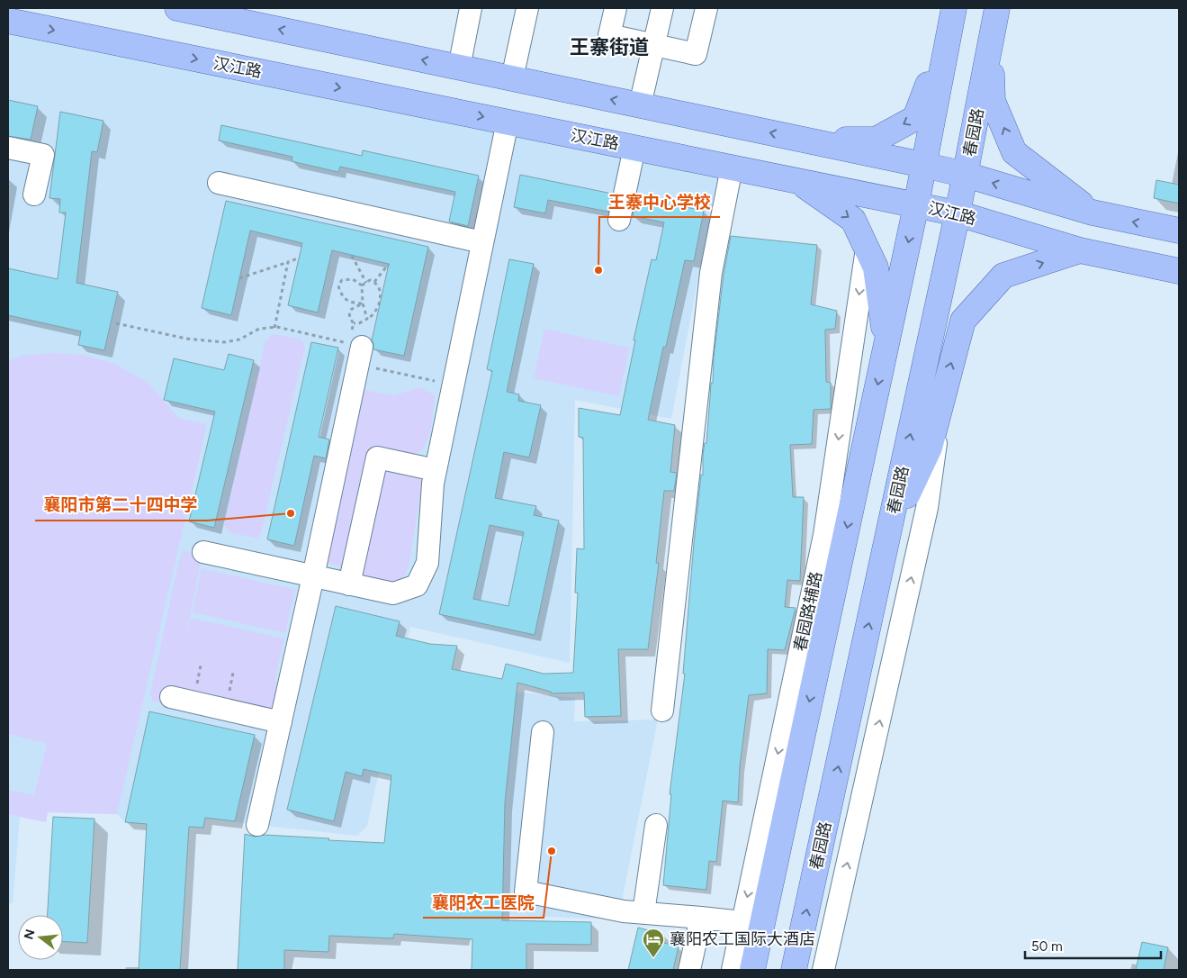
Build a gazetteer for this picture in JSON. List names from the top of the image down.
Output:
{
  "streets": {
    "main road": ["汉江路", "春园路"],
    "street": ["春园路辅路"]
  },
  "crossings": [
    ["汉江路", "春园路"]
  ],
  "districts": ["王寨街道"],
  "places": {
    "other": ["王寨中心学校", "襄阳市第二十四中学", "襄阳农工医院"],
    "hotel": ["襄阳农工国际大酒店"]
  },
  "scale_bar": "50 m",
  "north": "left"
}
